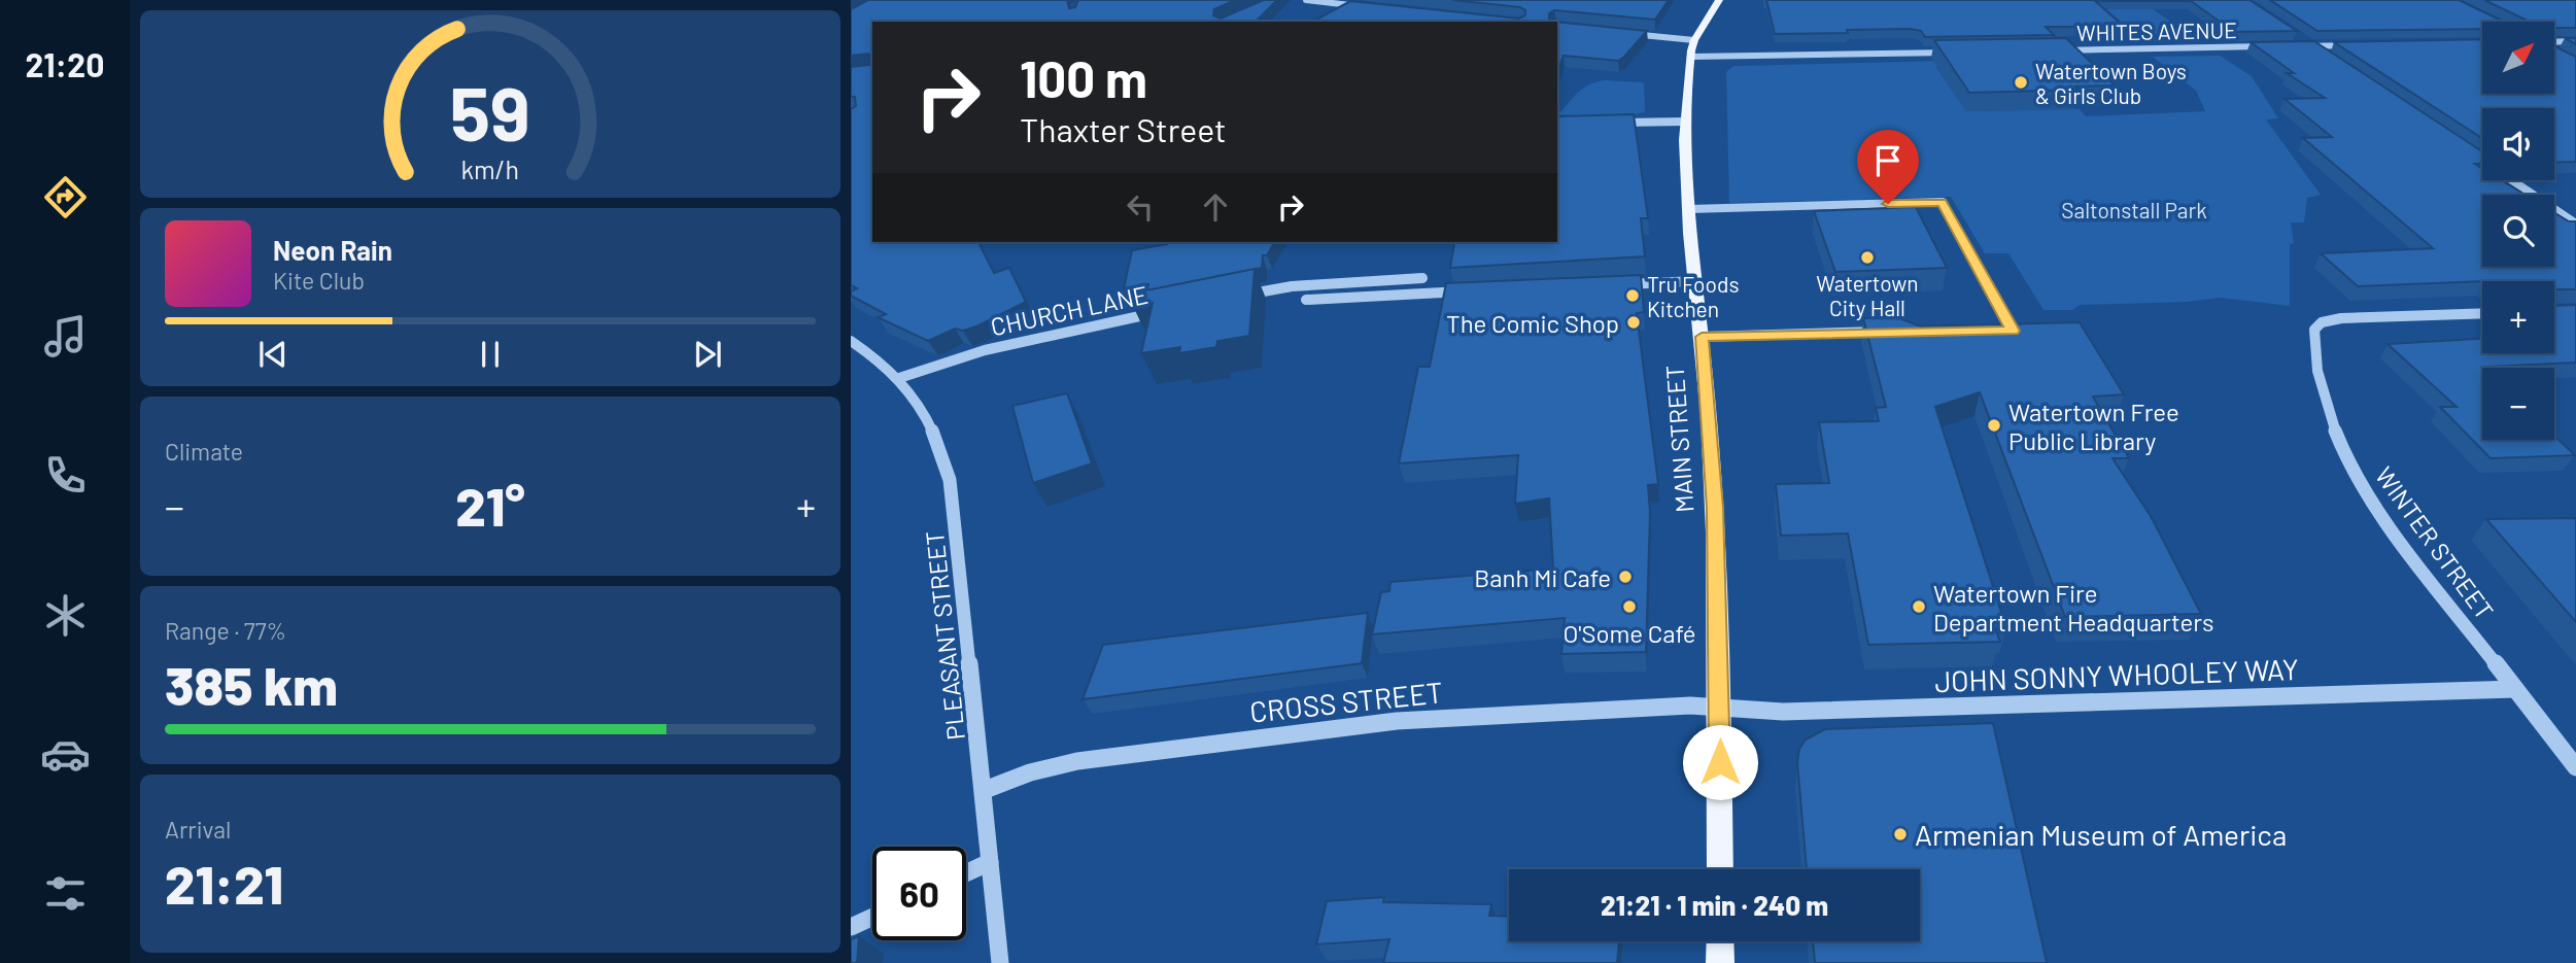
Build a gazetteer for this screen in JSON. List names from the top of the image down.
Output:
{
  "streets": {
    "main road": ["MAIN STREET"],
    "street": [
      "WHITES AVENUE",
      "CHURCH LANE",
      "WINTER STREET",
      "PLEASANT STREET",
      "JOHN SONNY WHOOLEY WAY",
      "CROSS STREET"
    ]
  },
  "crossings": [
    ["CHURCH LANE", "PLEASANT STREET"],
    ["MAIN STREET", "JOHN SONNY WHOOLEY WAY"],
    ["MAIN STREET", "CROSS STREET"],
    ["WINTER STREET", "JOHN SONNY WHOOLEY WAY"],
    ["PLEASANT STREET", "CROSS STREET"],
    ["JOHN SONNY WHOOLEY WAY", "CROSS STREET"]
  ],
  "parks": ["Saltonstall Park"],
  "places": [
    "Watertown Boys & Girls Club",
    "Watertown City Hall",
    "Tru Foods Kitchen",
    "The Comic Shop",
    "Watertown Free Public Library",
    "Banh Mi Cafe",
    "O'Some Café",
    "Watertown Fire Department Headquarters",
    "Armenian Museum of America"
  ],
  "north": "top right",
  "page": {
    "tabs": "21:20",
    "map_buttons": ["+", "−"],
    "turn": ["100 m", "Thaxter Street"],
    "song": ["Neon Rain", "Kite Club"],
    "tile": [
      "Climate",
      ["Range · 77%", "385 km"],
      ["Arrival", "21:21"]
    ],
    "heat": ["−", "21°", "+"],
    "limit": "60",
    "trip": "21:21 · 1 min · 240 m",
    "gauge": ["59", "km/h"]
  }
}
